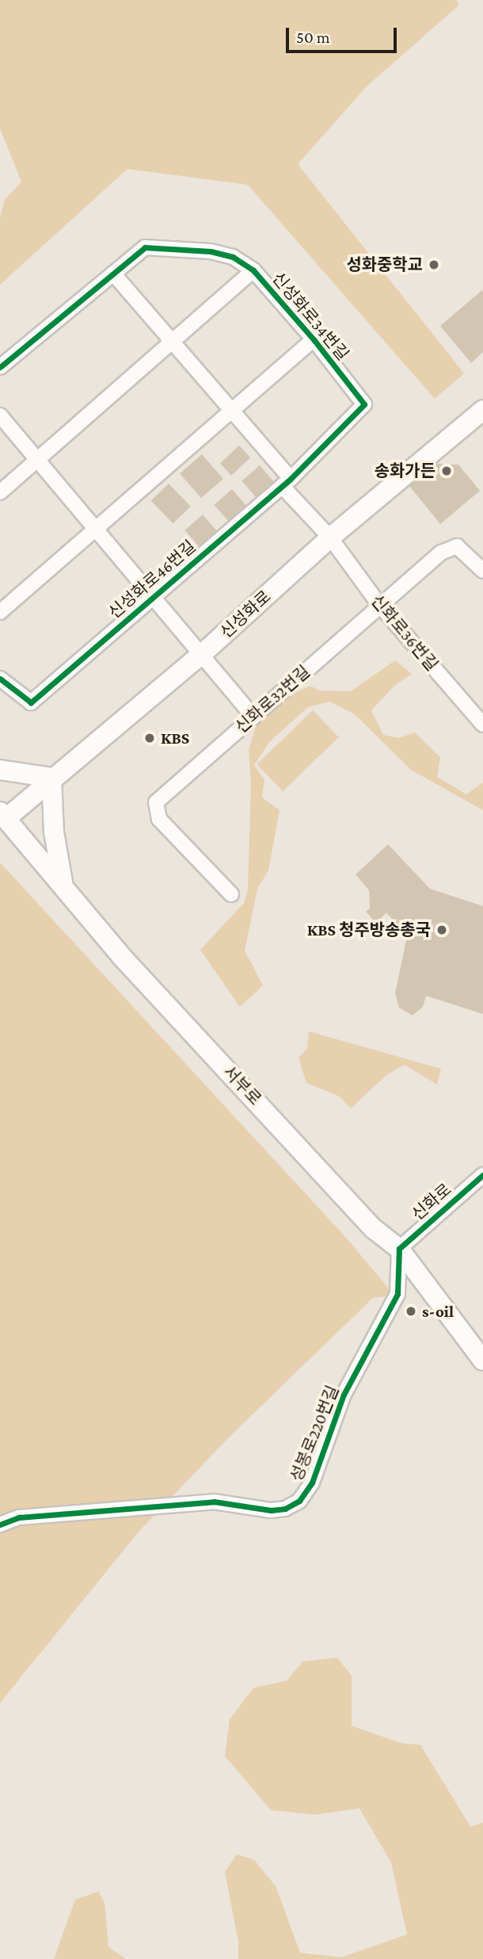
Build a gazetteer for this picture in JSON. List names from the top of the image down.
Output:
{
  "streets": {
    "main road": ["신성화로", "서부로"],
    "street": [
      "신성화로34번길",
      "신성화로46번길",
      "신화로36번길",
      "신화로32번길",
      "신화로",
      "성봉로220번길"
    ]
  },
  "crossings": [
    ["신성화로34번길", "신성화로46번길"],
    ["신성화로34번길", "신화로36번길"],
    ["신성화로46번길", "신성화로"],
    ["신성화로46번길", "신화로36번길"],
    ["신성화로46번길", "신화로32번길"],
    ["신성화로", "신화로36번길"],
    ["신성화로", "서부로"],
    ["신화로36번길", "신화로32번길"],
    ["서부로", "신화로"],
    ["서부로", "성봉로220번길"],
    ["신화로", "성봉로220번길"]
  ],
  "places": [
    "성화중학교",
    "송화가든",
    "KBS",
    "KBS 청주방송총국",
    "s-oil"
  ],
  "scale_bar": "50 m"
}
